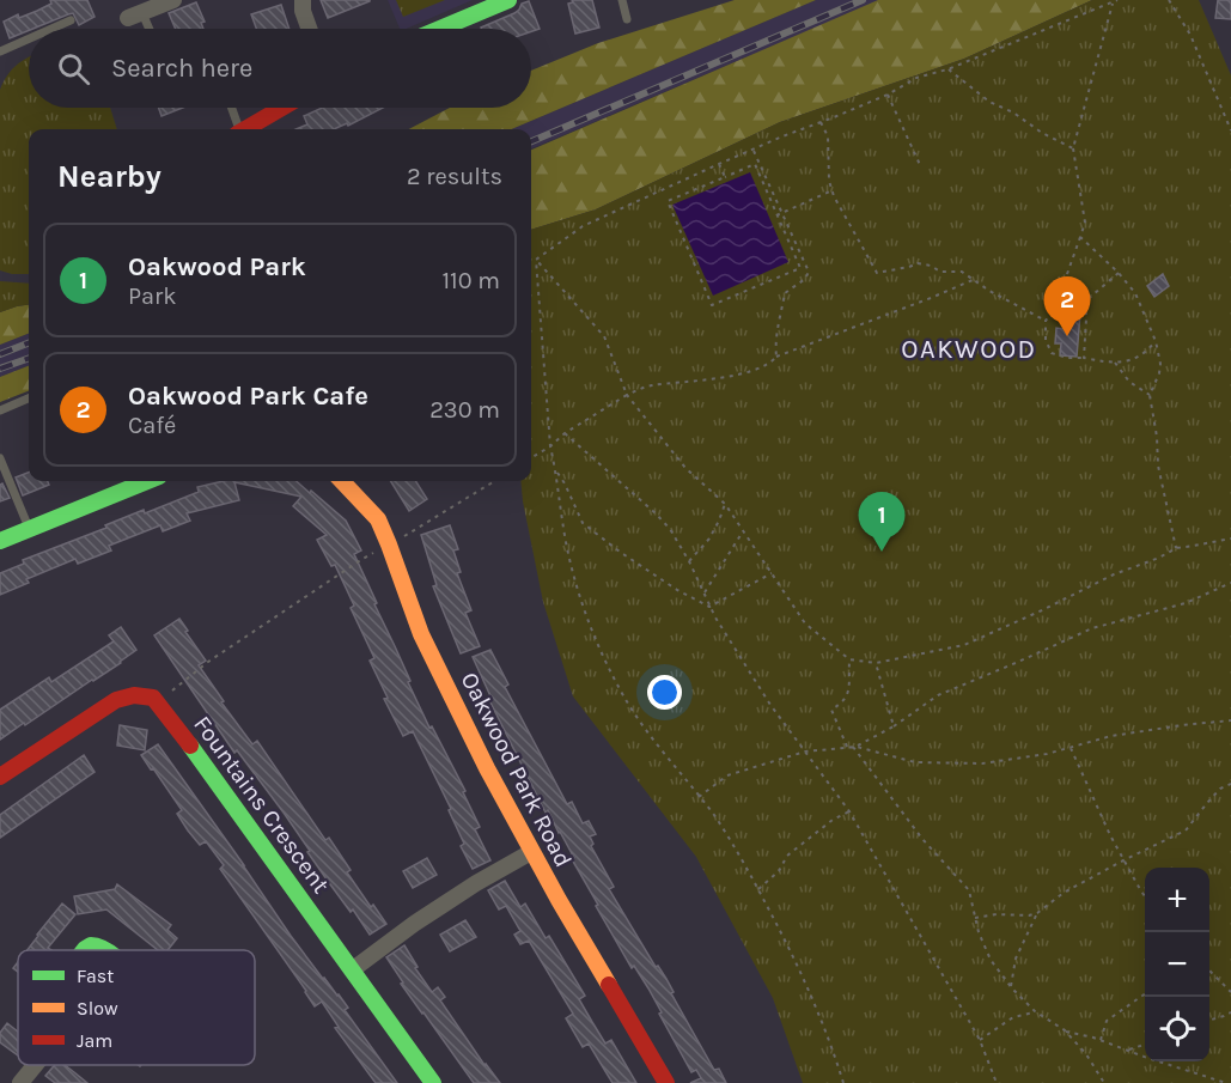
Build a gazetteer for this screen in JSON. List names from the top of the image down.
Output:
{
  "streets": {
    "street": ["Oakwood Park Road", "Fountains Crescent"]
  },
  "districts": ["OAKWOOD"],
  "legend": ["Fast", "Slow", "Jam"],
  "page": {
    "search": "Search here",
    "heading": ["Nearby", "2 results"],
    "list": [
      {
        "mark": "1",
        "name": "Oakwood Park",
        "note": "Park",
        "value": "110 m"
      },
      {
        "mark": "2",
        "name": "Oakwood Park Cafe",
        "note": "Café",
        "value": "230 m"
      }
    ],
    "pins": ["2", "1"],
    "map_buttons": ["+", "−"]
  }
}
